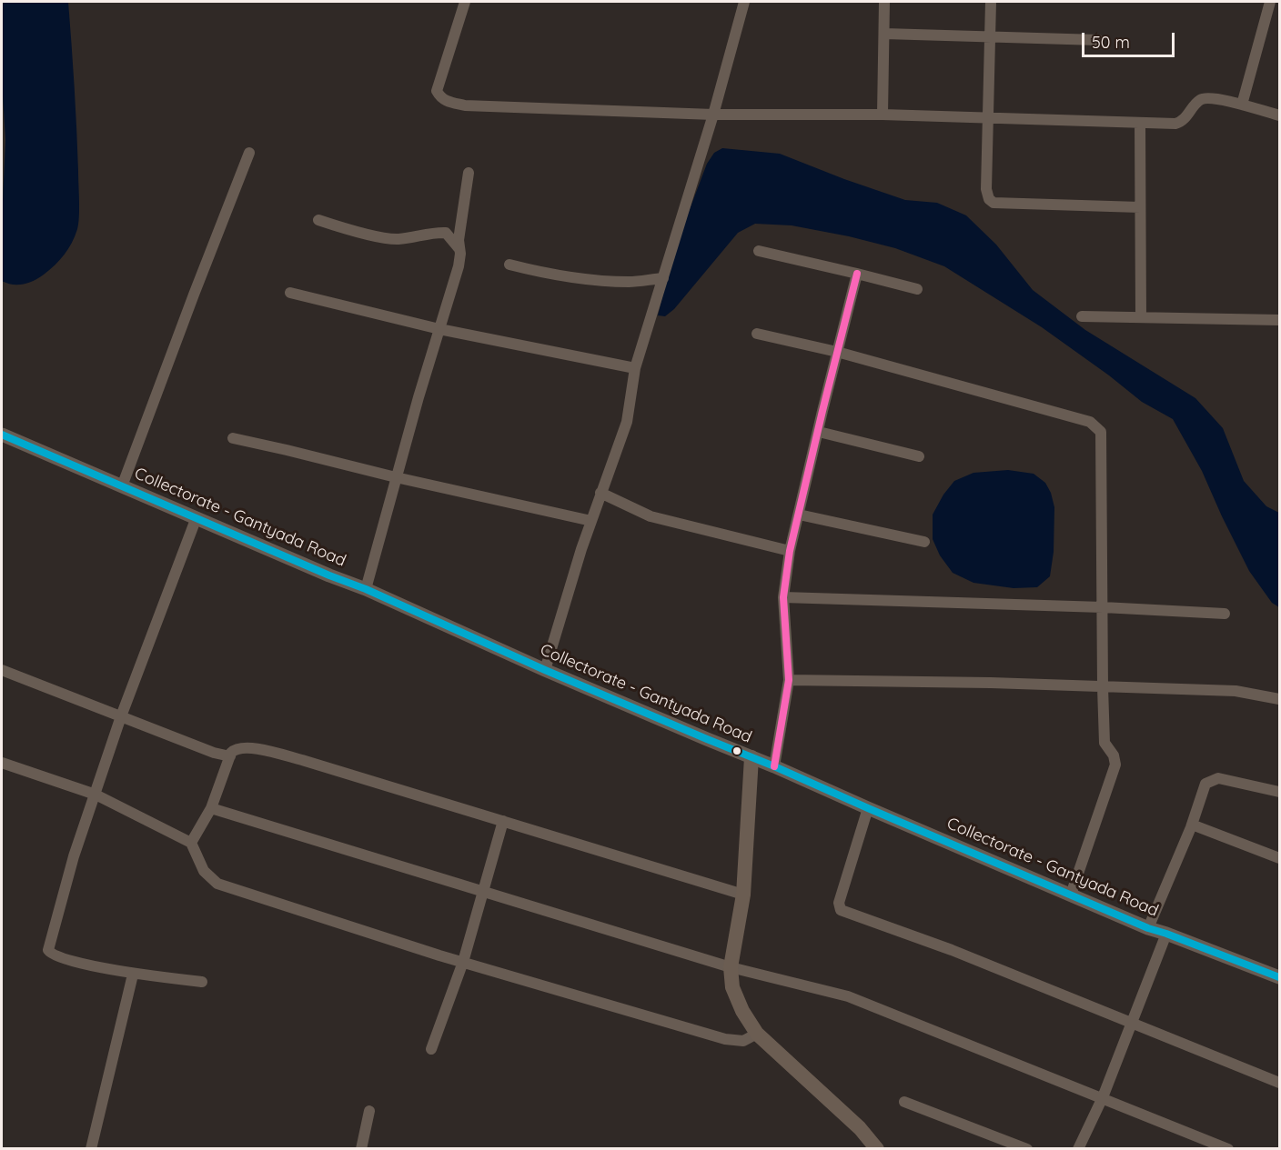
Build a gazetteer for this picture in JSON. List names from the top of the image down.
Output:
{
  "streets": {
    "street": ["Collectorate - Gantyada Road"]
  },
  "scale_bar": "50 m"
}
